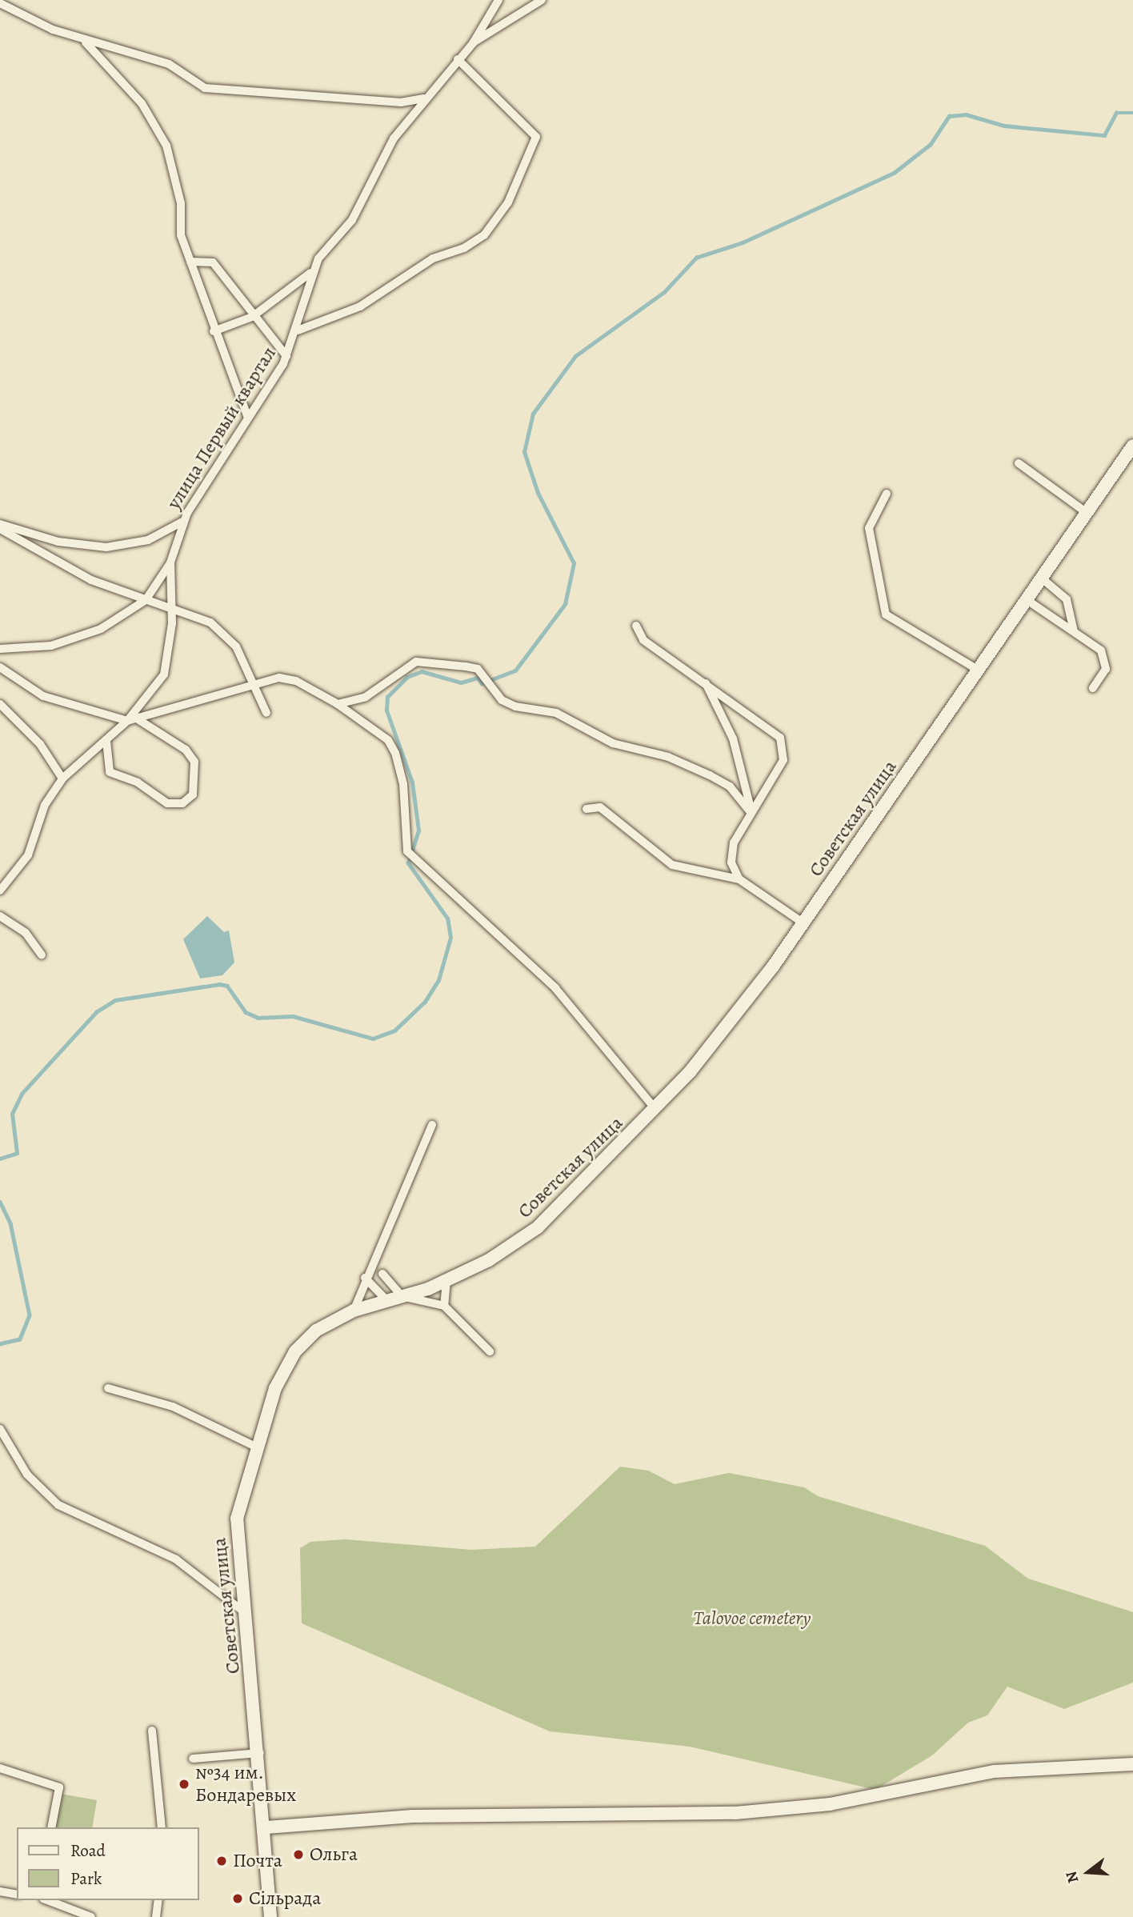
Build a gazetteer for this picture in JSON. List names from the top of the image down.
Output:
{
  "streets": {
    "main road": ["Советская улица"],
    "street": ["улица Первый квартал"]
  },
  "parks": ["Talovoe cemetery"],
  "places": [
    "№34 им. Бондаревых",
    "Ольга",
    "Почта",
    "Сільрада"
  ],
  "legend": ["Road", "Park"],
  "north": "left"
}
